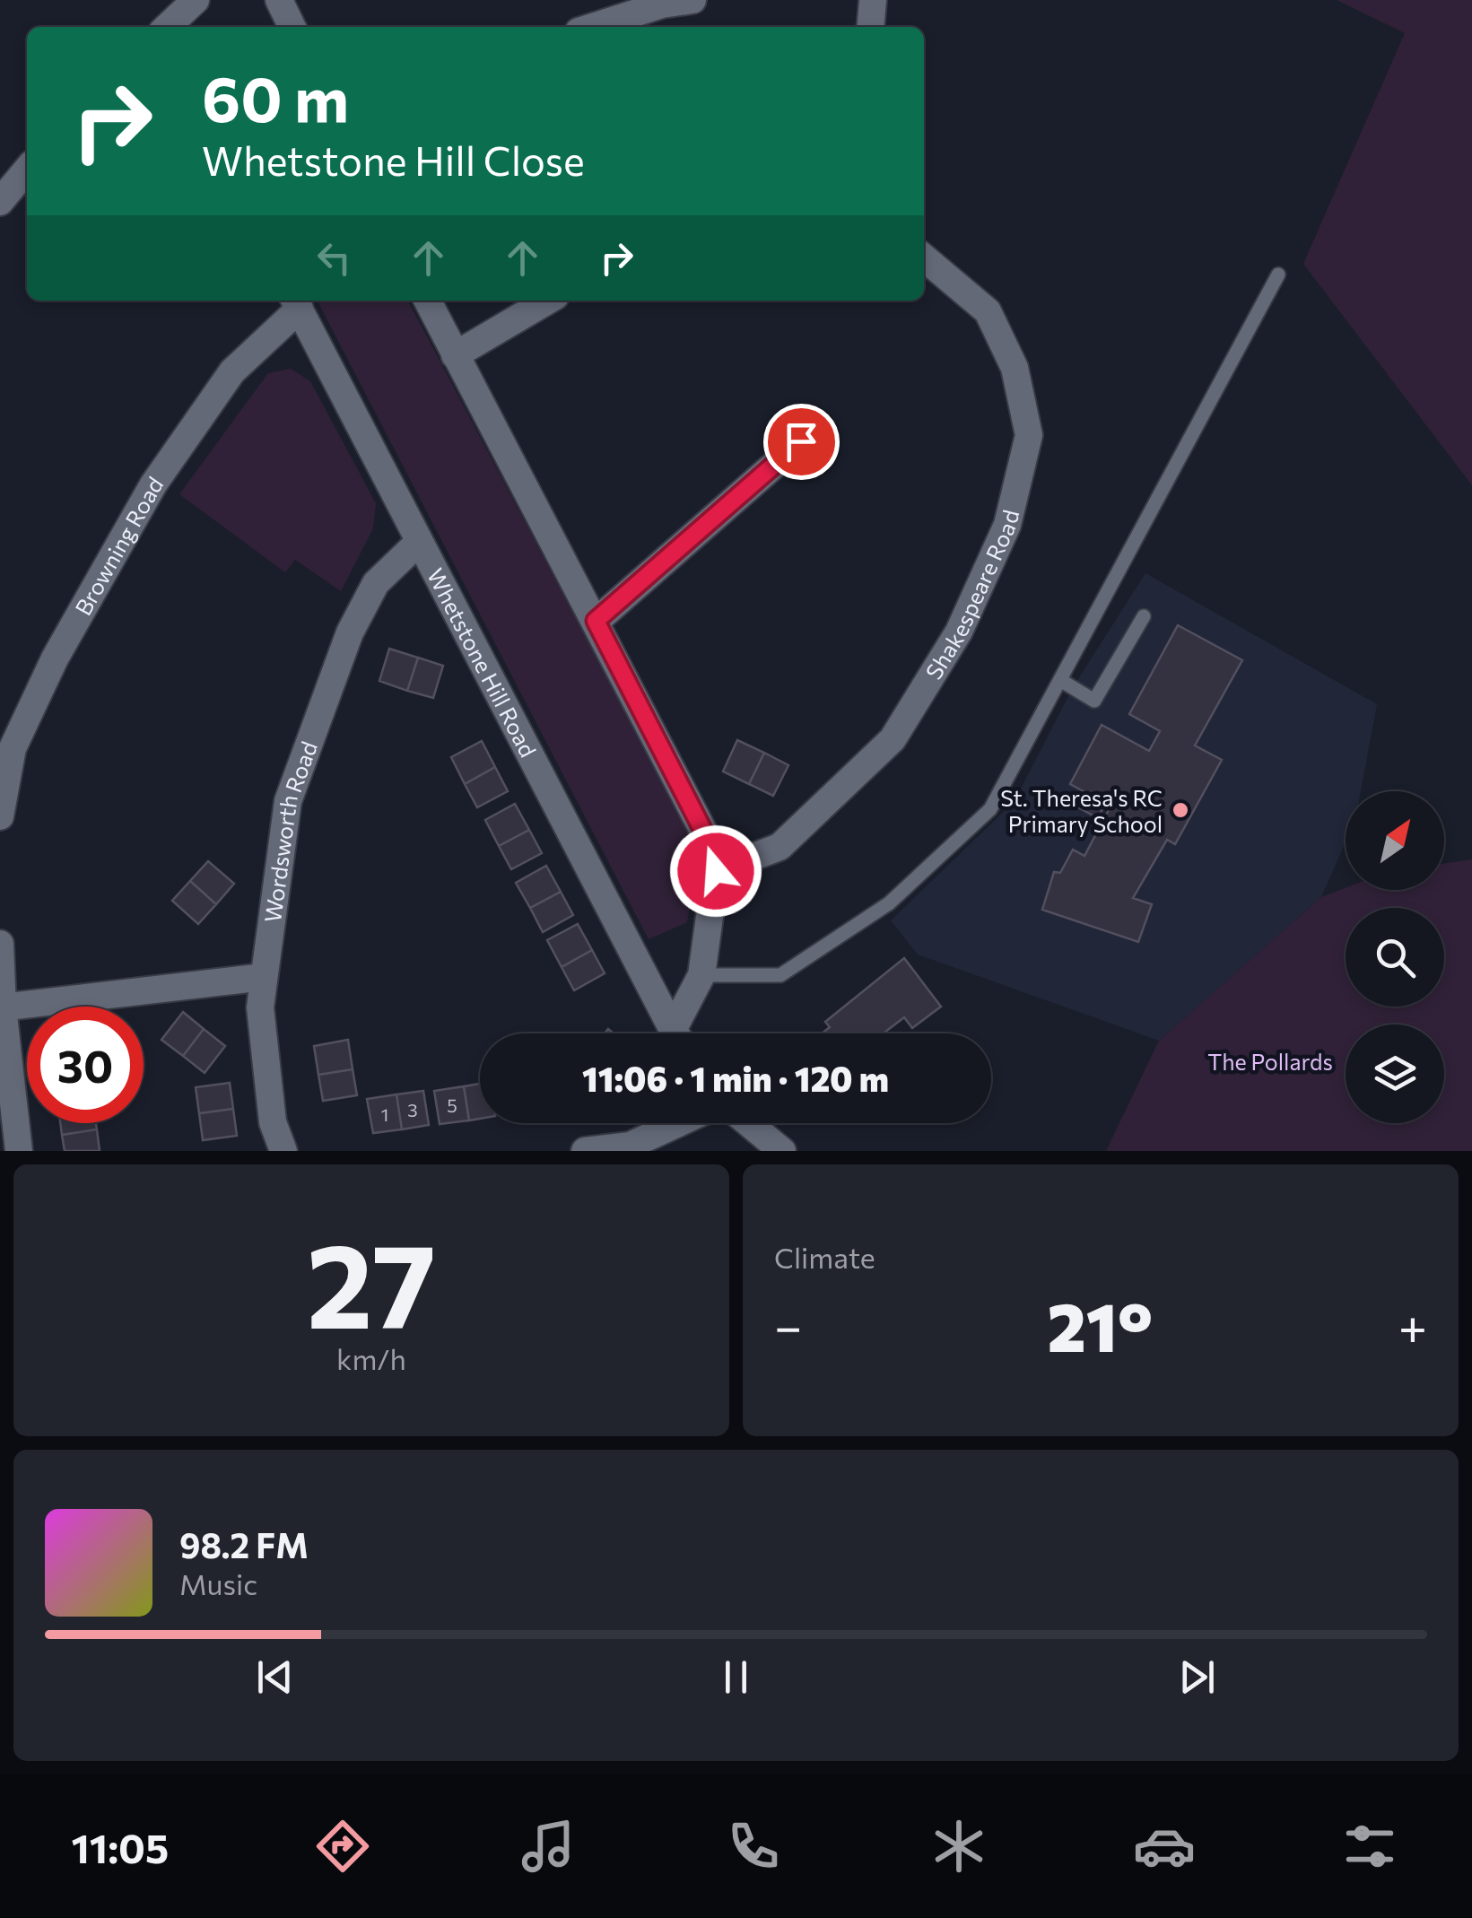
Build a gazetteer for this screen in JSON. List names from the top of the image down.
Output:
{
  "streets": {
    "street": [
      "Browning Road",
      "Shakespeare Road",
      "Whetstone Hill Road",
      "Wordsworth Road"
    ]
  },
  "crossings": [
    ["Browning Road", "Whetstone Hill Road"],
    ["Shakespeare Road", "Whetstone Hill Road"],
    ["Whetstone Hill Road", "Wordsworth Road"]
  ],
  "parks": ["The Pollards"],
  "places": ["St. Theresa's RC Primary School"],
  "house_numbers": ["5", "3", "1"],
  "north": "top right",
  "page": {
    "turn": ["60 m", "Whetstone Hill Close"],
    "limit": "30",
    "trip": "11:06 · 1 min · 120 m",
    "tile": [
      ["27", "km/h"],
      "Climate"
    ],
    "heat": ["−", "21°", "+"],
    "song": ["98.2 FM", "Music"],
    "tabs": "11:05"
  }
}
